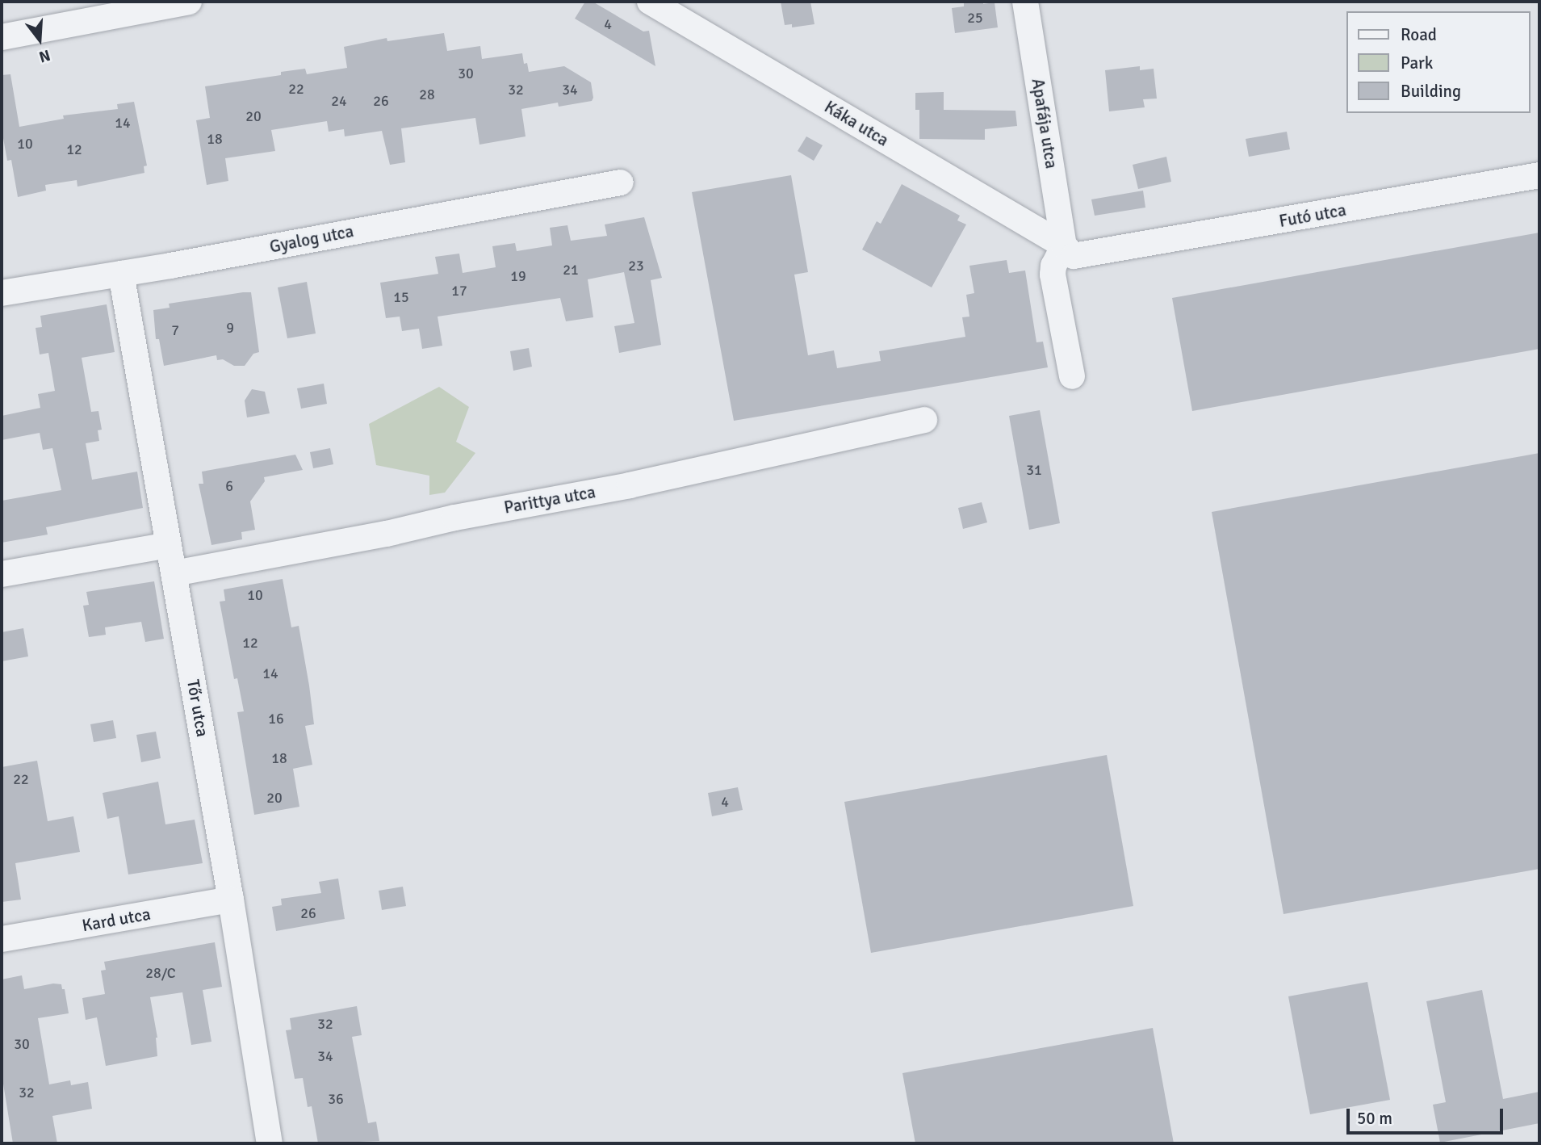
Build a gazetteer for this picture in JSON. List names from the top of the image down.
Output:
{
  "streets": {
    "street": [
      "Káka utca",
      "Apafája utca",
      "Futó utca",
      "Gyalog utca",
      "Parittya utca",
      "Tőr utca",
      "Kard utca"
    ]
  },
  "crossings": [
    ["Káka utca", "Apafája utca"],
    ["Káka utca", "Futó utca"],
    ["Apafája utca", "Futó utca"],
    ["Gyalog utca", "Tőr utca"],
    ["Parittya utca", "Tőr utca"],
    ["Tőr utca", "Kard utca"]
  ],
  "house_numbers": [
    "25",
    "4",
    "30",
    "22",
    "32",
    "34",
    "28",
    "24",
    "26",
    "20",
    "14",
    "18",
    "10",
    "12",
    "23",
    "21",
    "19",
    "17",
    "15",
    "9",
    "7",
    "31",
    "6",
    "10",
    "12",
    "14",
    "16",
    "18",
    "22",
    "20",
    "4",
    "26",
    "28/C",
    "32",
    "30",
    "34",
    "32",
    "36"
  ],
  "legend": ["Road", "Park", "Building"],
  "scale_bar": "50 m",
  "north": "bottom"
}
